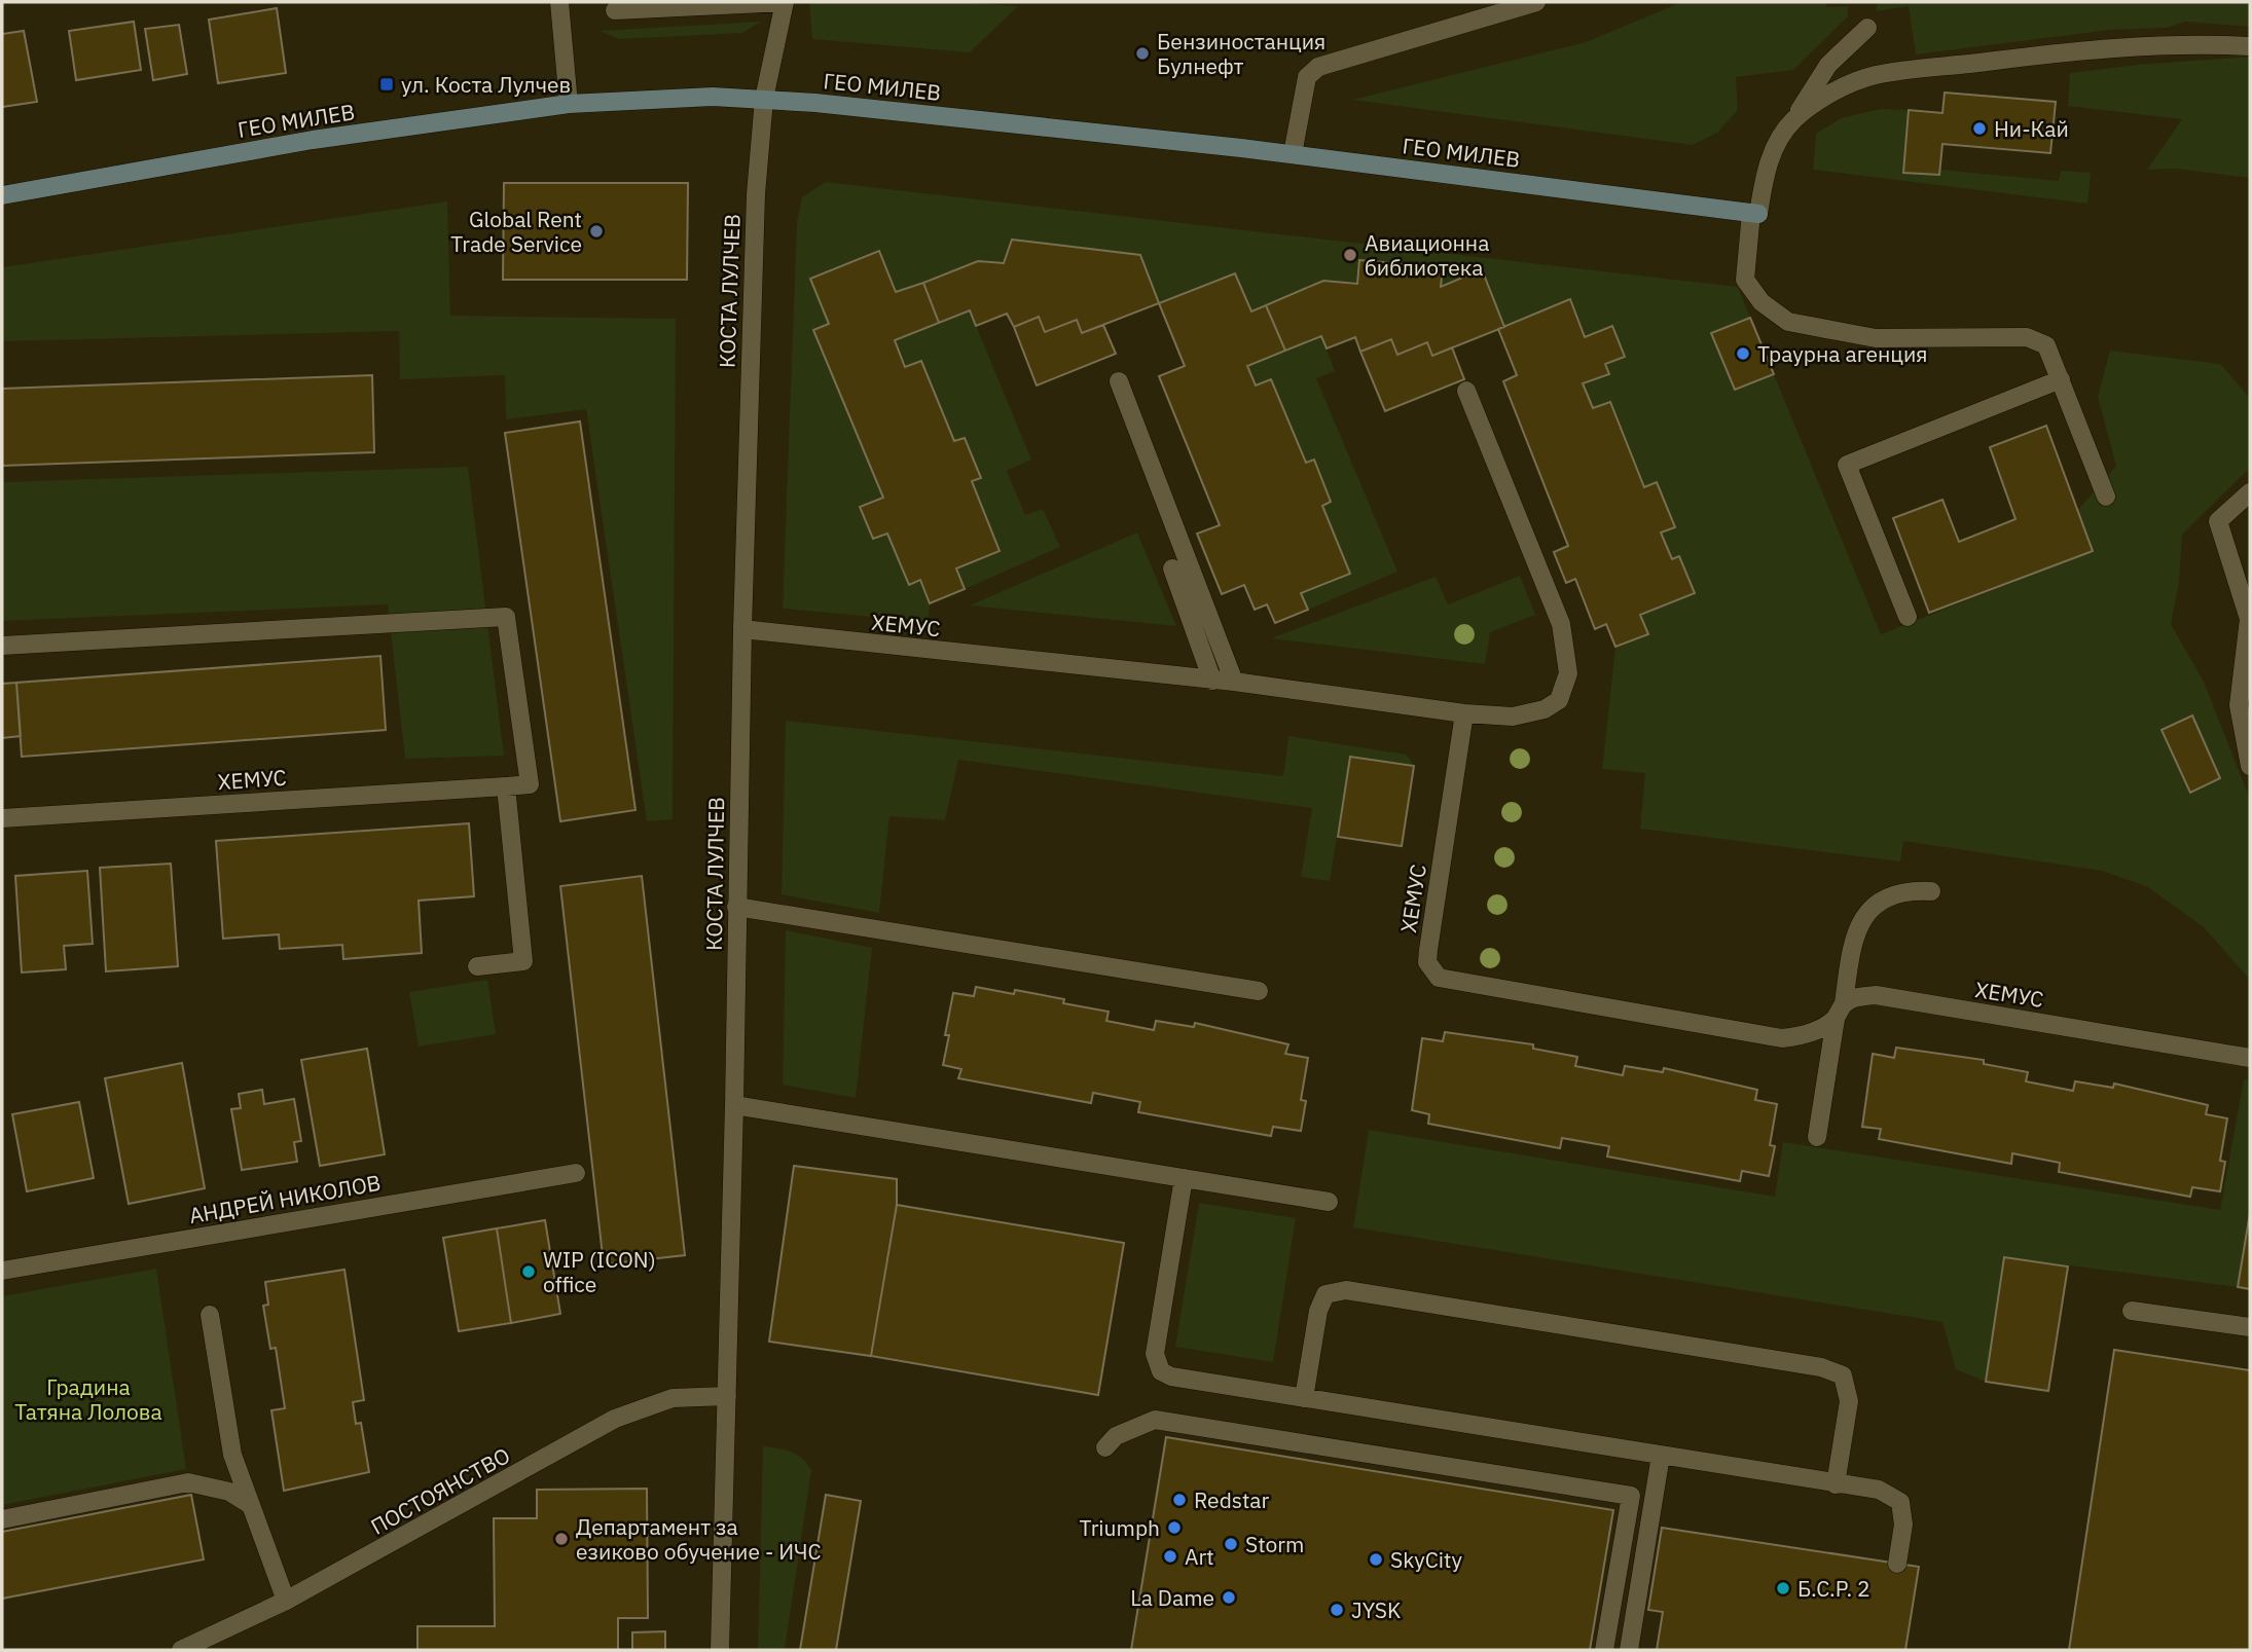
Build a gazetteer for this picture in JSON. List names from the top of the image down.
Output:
{
  "streets": {
    "street": [
      "ГЕО МИЛЕВ",
      "КОСТА ЛУЛЧЕВ",
      "ХЕМУС",
      "АНДРЕЙ НИКОЛОВ",
      "ПОСТОЯНСТВО"
    ]
  },
  "crossings": [
    ["ГЕО МИЛЕВ", "КОСТА ЛУЛЧЕВ"],
    ["КОСТА ЛУЛЧЕВ", "ХЕМУС"],
    ["КОСТА ЛУЛЧЕВ", "ПОСТОЯНСТВО"]
  ],
  "parks": ["Градина Татяна Лолова"],
  "places": {
    "other": [
      "Бензиностанция Булнефт",
      "Ни-Кай",
      "Global Rent Trade Service",
      "Авиационна библиотека",
      "Траурна агенция",
      "WIP (ICON) office",
      "Redstar",
      "Triumph",
      "Департамент за езиково обучение - ИЧС",
      "Storm",
      "Art",
      "SkyCity",
      "Б.С.Р. 2",
      "La Dame",
      "JYSK"
    ],
    "transit": ["ул. Коста Лулчев"]
  }
}
